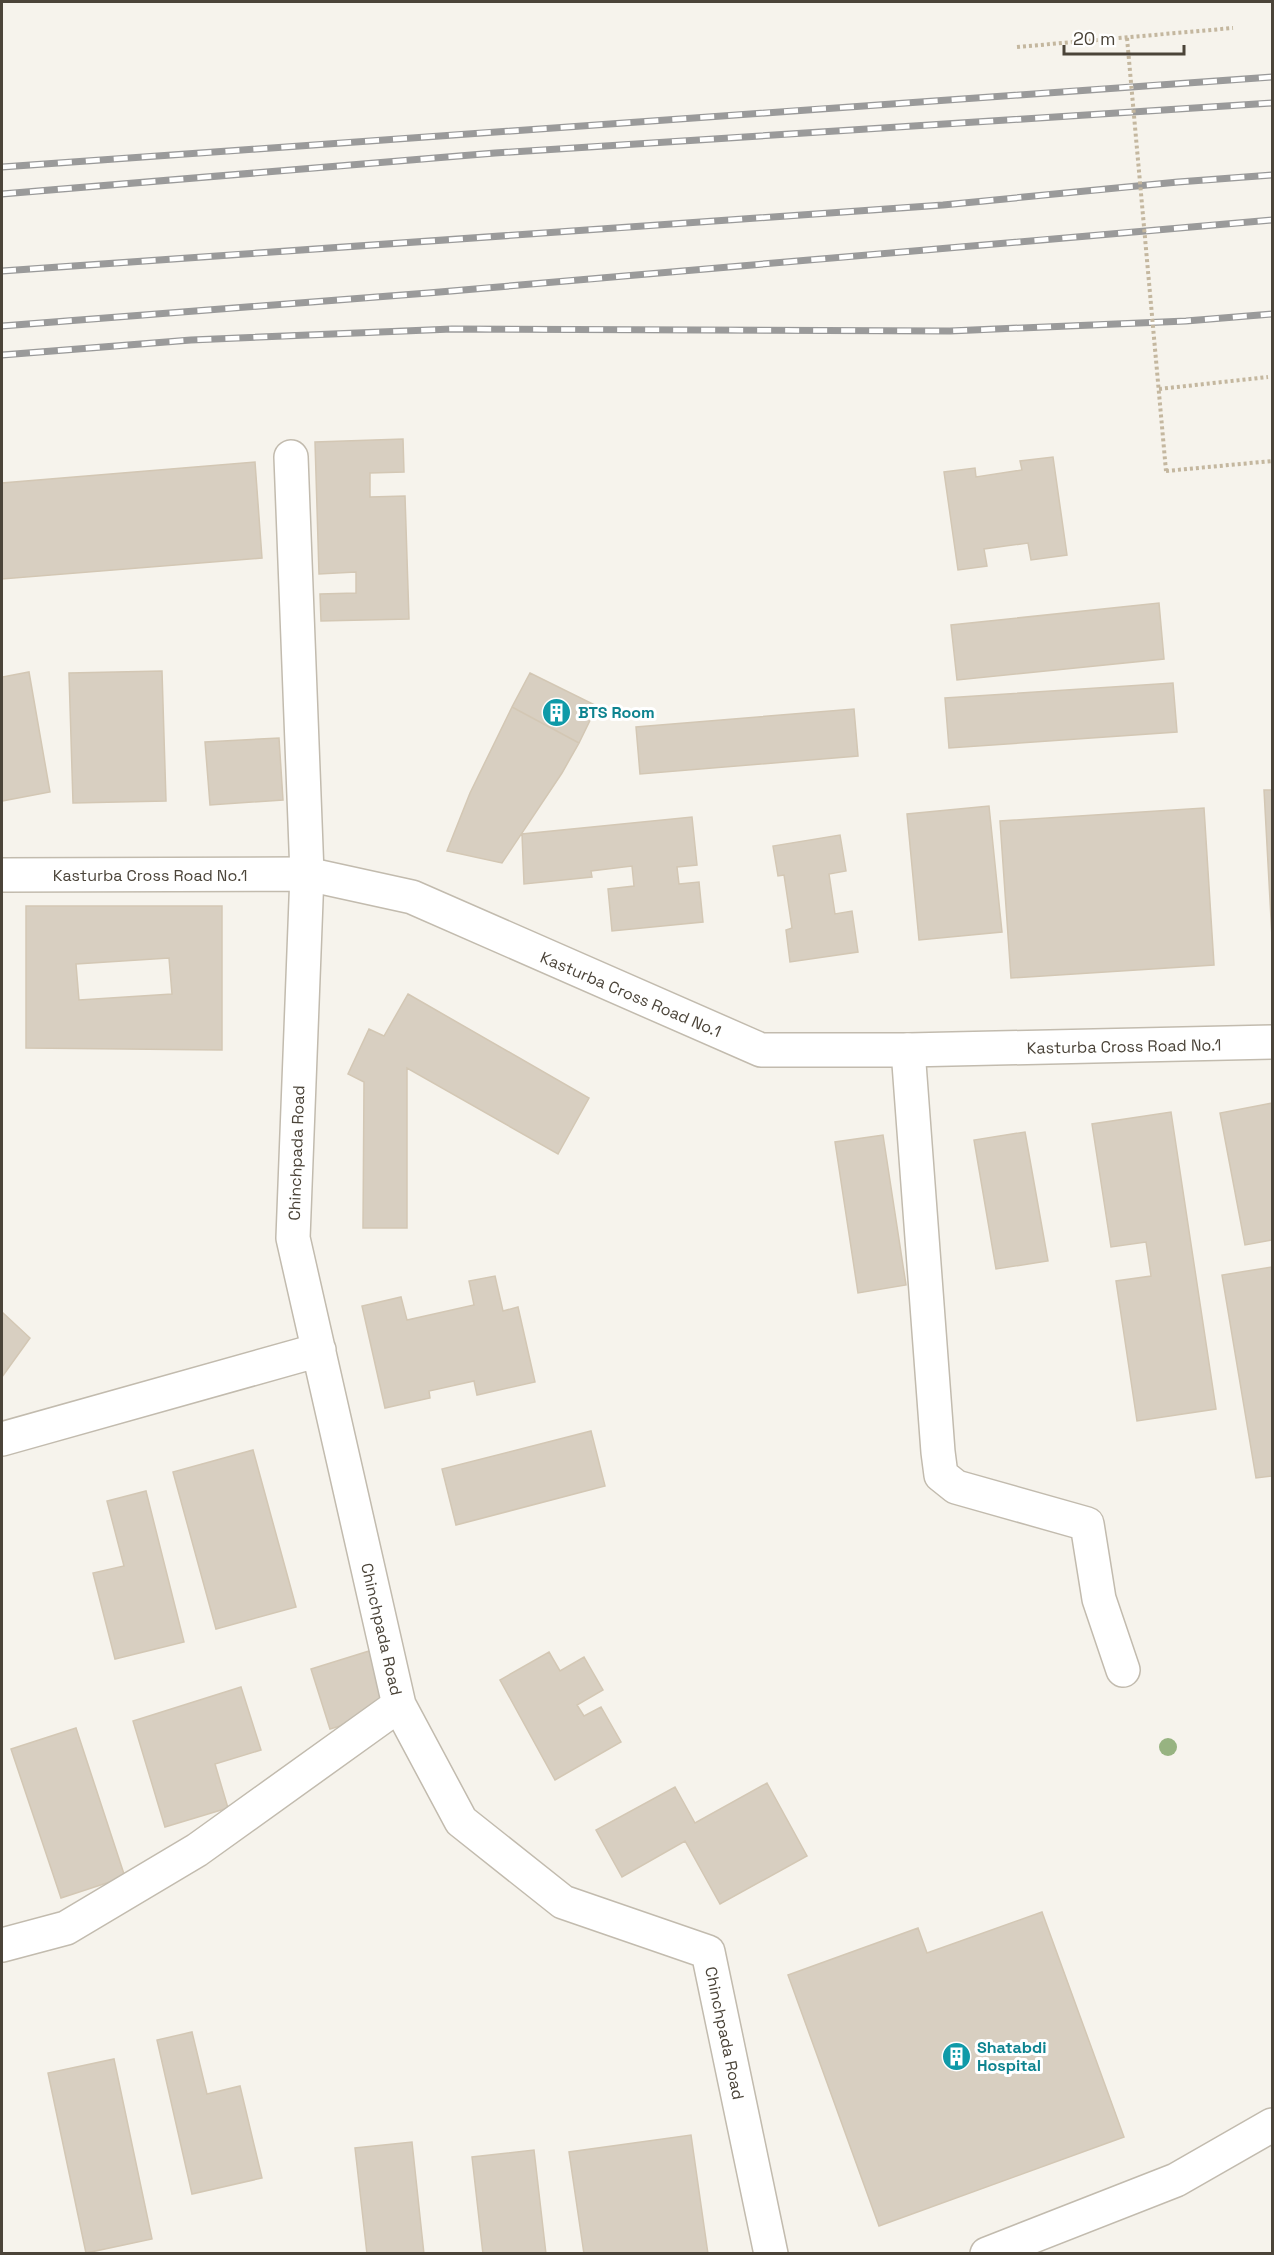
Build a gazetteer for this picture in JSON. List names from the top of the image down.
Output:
{
  "streets": {
    "street": ["Kasturba Cross Road No.1", "Chinchpada Road"]
  },
  "crossings": [
    ["Kasturba Cross Road No.1", "Chinchpada Road"]
  ],
  "places": {
    "building": ["BTS Room", "Shatabdi Hospital"]
  },
  "scale_bar": "20 m"
}
